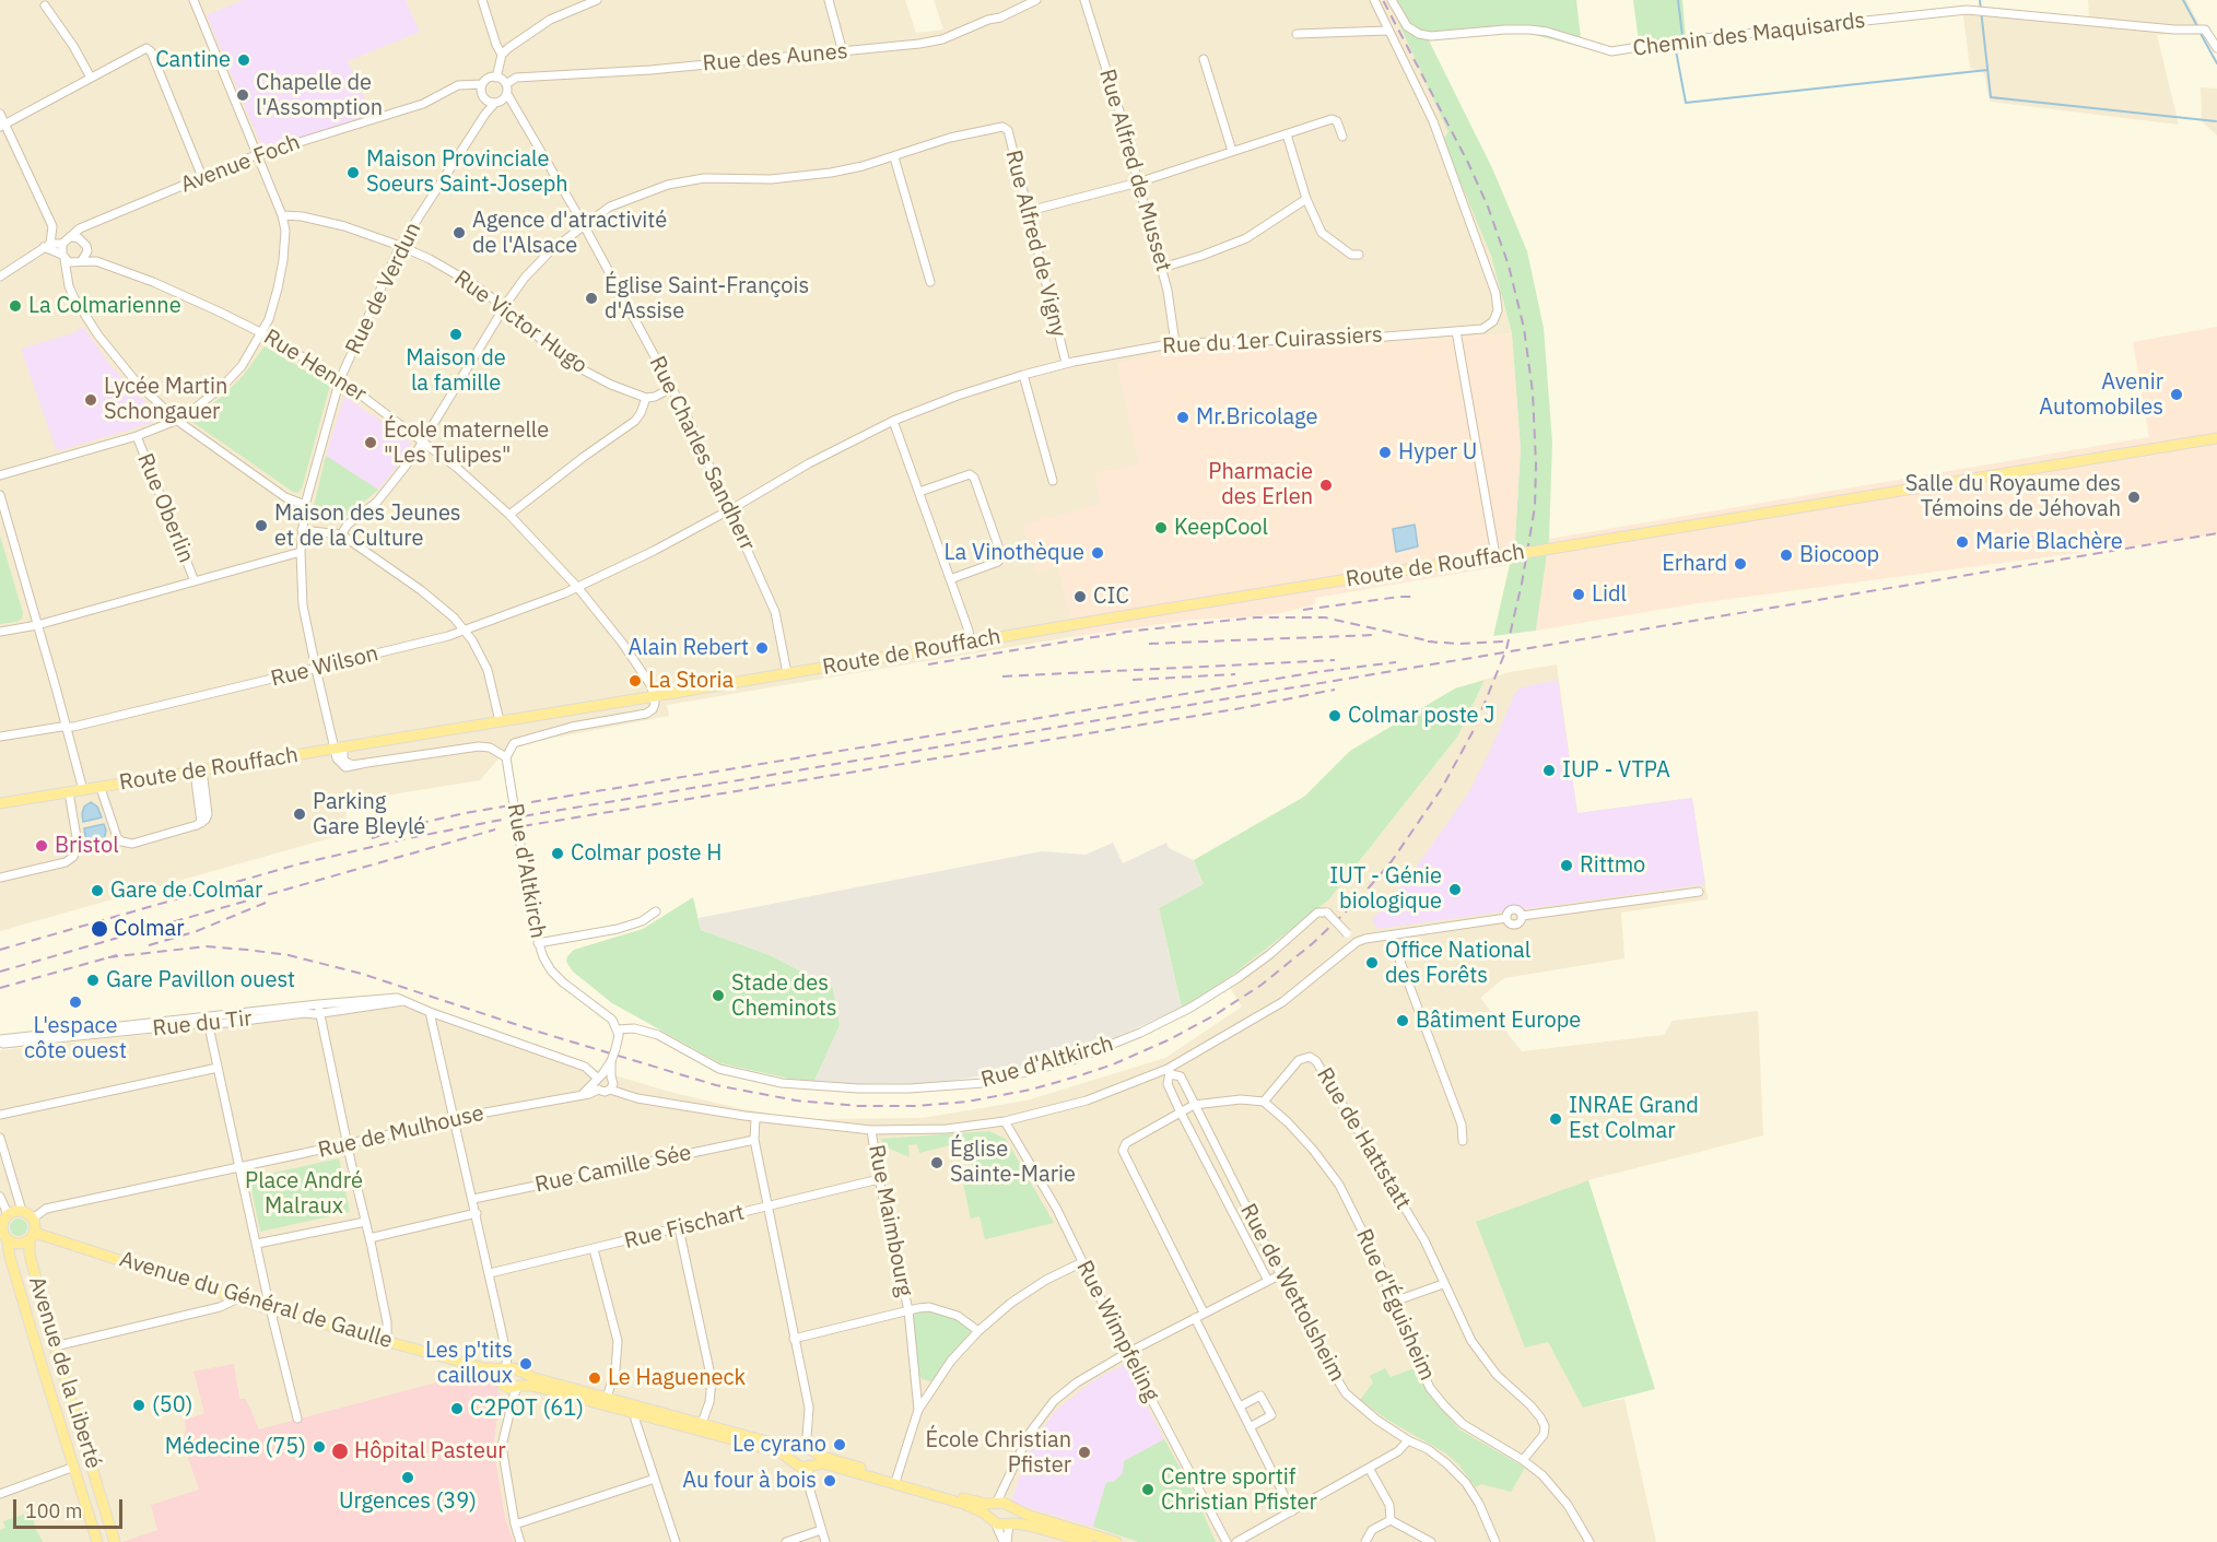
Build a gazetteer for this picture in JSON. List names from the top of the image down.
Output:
{
  "streets": {
    "main road": ["Route de Rouffach", "Avenue du Général de Gaulle", "Avenue de la Liberté"],
    "street": [
      "Chemin des Maquisards",
      "Rue des Aunes",
      "Avenue Foch",
      "Rue Alfred de Musset",
      "Rue Alfred de Vigny",
      "Rue de Verdun",
      "Rue Victor Hugo",
      "Rue du 1er Cuirassiers",
      "Rue Henner",
      "Rue Charles Sandherr",
      "Rue Oberlin",
      "Rue Wilson",
      "Rue d'Altkirch",
      "Rue du Tir",
      "Rue de Mulhouse",
      "Rue de Hattstatt",
      "Rue Camille Sée",
      "Rue Maimbourg",
      "Rue Fischart",
      "Rue de Wettolsheim",
      "Rue d'Éguisheim",
      "Rue Wimpfeling"
    ]
  },
  "crossings": [
    ["Rue des Aunes", "Avenue Foch"],
    ["Rue des Aunes", "Rue de Verdun"],
    ["Rue des Aunes", "Rue Charles Sandherr"],
    ["Avenue Foch", "Rue de Verdun"],
    ["Avenue Foch", "Rue Henner"],
    ["Avenue Foch", "Rue Charles Sandherr"],
    ["Rue Alfred de Musset", "Rue du 1er Cuirassiers"],
    ["Rue Alfred de Vigny", "Rue du 1er Cuirassiers"],
    ["Rue de Verdun", "Rue Victor Hugo"],
    ["Rue de Verdun", "Rue Henner"],
    ["Rue de Verdun", "Rue Charles Sandherr"],
    ["Rue de Verdun", "Route de Rouffach"],
    ["Rue de Verdun", "Rue Wilson"],
    ["Rue du 1er Cuirassiers", "Rue Henner"],
    ["Rue du 1er Cuirassiers", "Rue Charles Sandherr"],
    ["Rue du 1er Cuirassiers", "Rue Wilson"],
    ["Rue Henner", "Route de Rouffach"],
    ["Rue Henner", "Rue Wilson"],
    ["Rue Charles Sandherr", "Route de Rouffach"],
    ["Rue d'Altkirch", "Rue du Tir"],
    ["Rue du Tir", "Rue de Mulhouse"],
    ["Rue du Tir", "Rue Maimbourg"],
    ["Rue du Tir", "Rue de Wettolsheim"],
    ["Rue du Tir", "Rue Wimpfeling"],
    ["Rue de Mulhouse", "Avenue du Général de Gaulle"],
    ["Rue de Mulhouse", "Avenue de la Liberté"],
    ["Rue de Hattstatt", "Rue d'Éguisheim"],
    ["Rue Maimbourg", "Rue Fischart"],
    ["Avenue du Général de Gaulle", "Avenue de la Liberté"]
  ],
  "parks": ["Place André Malraux"],
  "places": [
    "Cantine",
    "Chapelle de l'Assomption",
    "Maison Provinciale Soeurs Saint-Joseph",
    "Agence d'atractivité de l'Alsace",
    "Église Saint-François d'Assise",
    "La Colmarienne",
    "Maison de la famille",
    "Avenir Automobiles",
    "Lycée Martin Schongauer",
    "Mr.Bricolage",
    "École maternelle \"Les Tulipes\"",
    "Hyper U",
    "Pharmacie des Erlen",
    "Salle du Royaume des Témoins de Jéhovah",
    "Maison des Jeunes et de la Culture",
    "KeepCool",
    "Marie Blachère",
    "La Vinothèque",
    "Biocoop",
    "Erhard",
    "Lidl",
    "CIC",
    "Alain Rebert",
    "La Storia",
    "Colmar poste J",
    "IUP - VTPA",
    "Parking Gare Bleylé",
    "Bristol",
    "Colmar poste H",
    "Rittmo",
    "IUT - Génie biologique",
    "Gare de Colmar",
    "Colmar",
    "Office National des Forêts",
    "Gare Pavillon ouest",
    "Stade des Cheminots",
    "L'espace côte ouest",
    "Bâtiment Europe",
    "INRAE Grand Est Colmar",
    "Église Sainte-Marie",
    "Les p'tits cailloux",
    "Le Hagueneck",
    "(50)",
    "C2POT (61)",
    "Le cyrano",
    "Médecine (75)",
    "Hôpital Pasteur",
    "École Christian Pfister",
    "Urgences (39)",
    "Au four à bois",
    "Centre sportif Christian Pfister"
  ],
  "scale_bar": "100 m"
}
